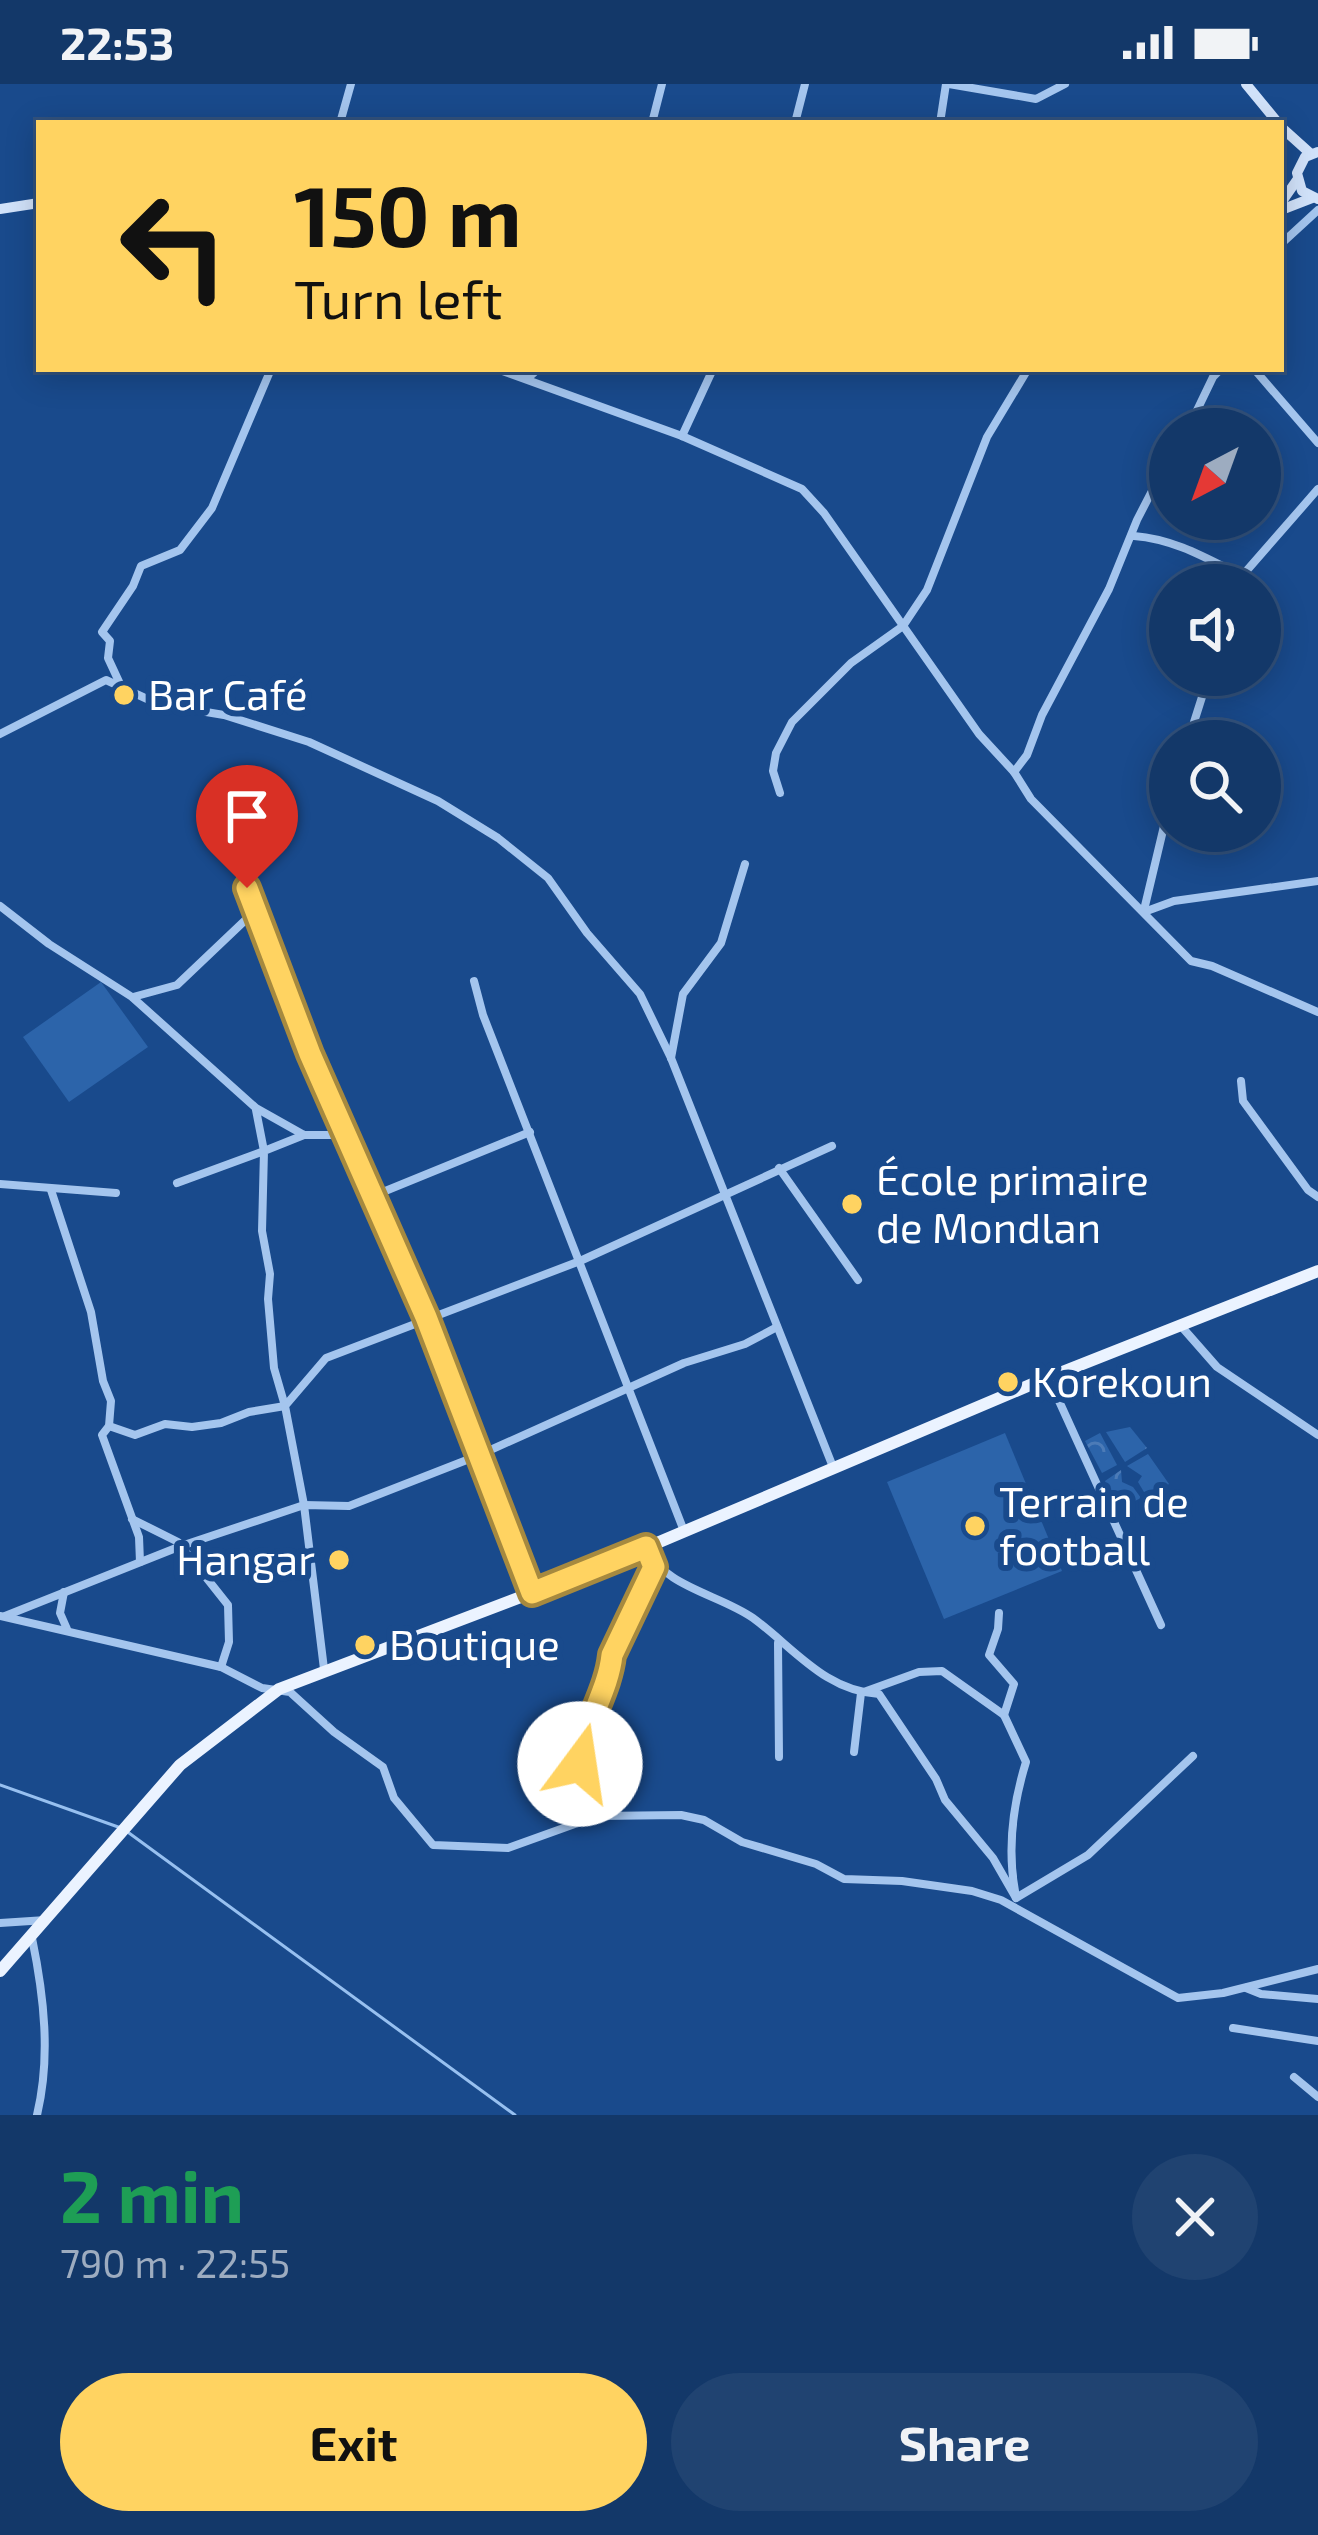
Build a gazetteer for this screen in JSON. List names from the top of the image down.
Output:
{
  "places": [
    "Bar Café",
    "École primaire de Mondlan",
    "Korekoun",
    "Terrain de football",
    "Hangar",
    "Boutique"
  ],
  "north": "bottom left",
  "page": {
    "status": "22:53",
    "turn": ["150 m", "Turn left"],
    "heading": ["2 min", "790 m · 22:55"],
    "buttons": ["Exit", "Share"]
  }
}
